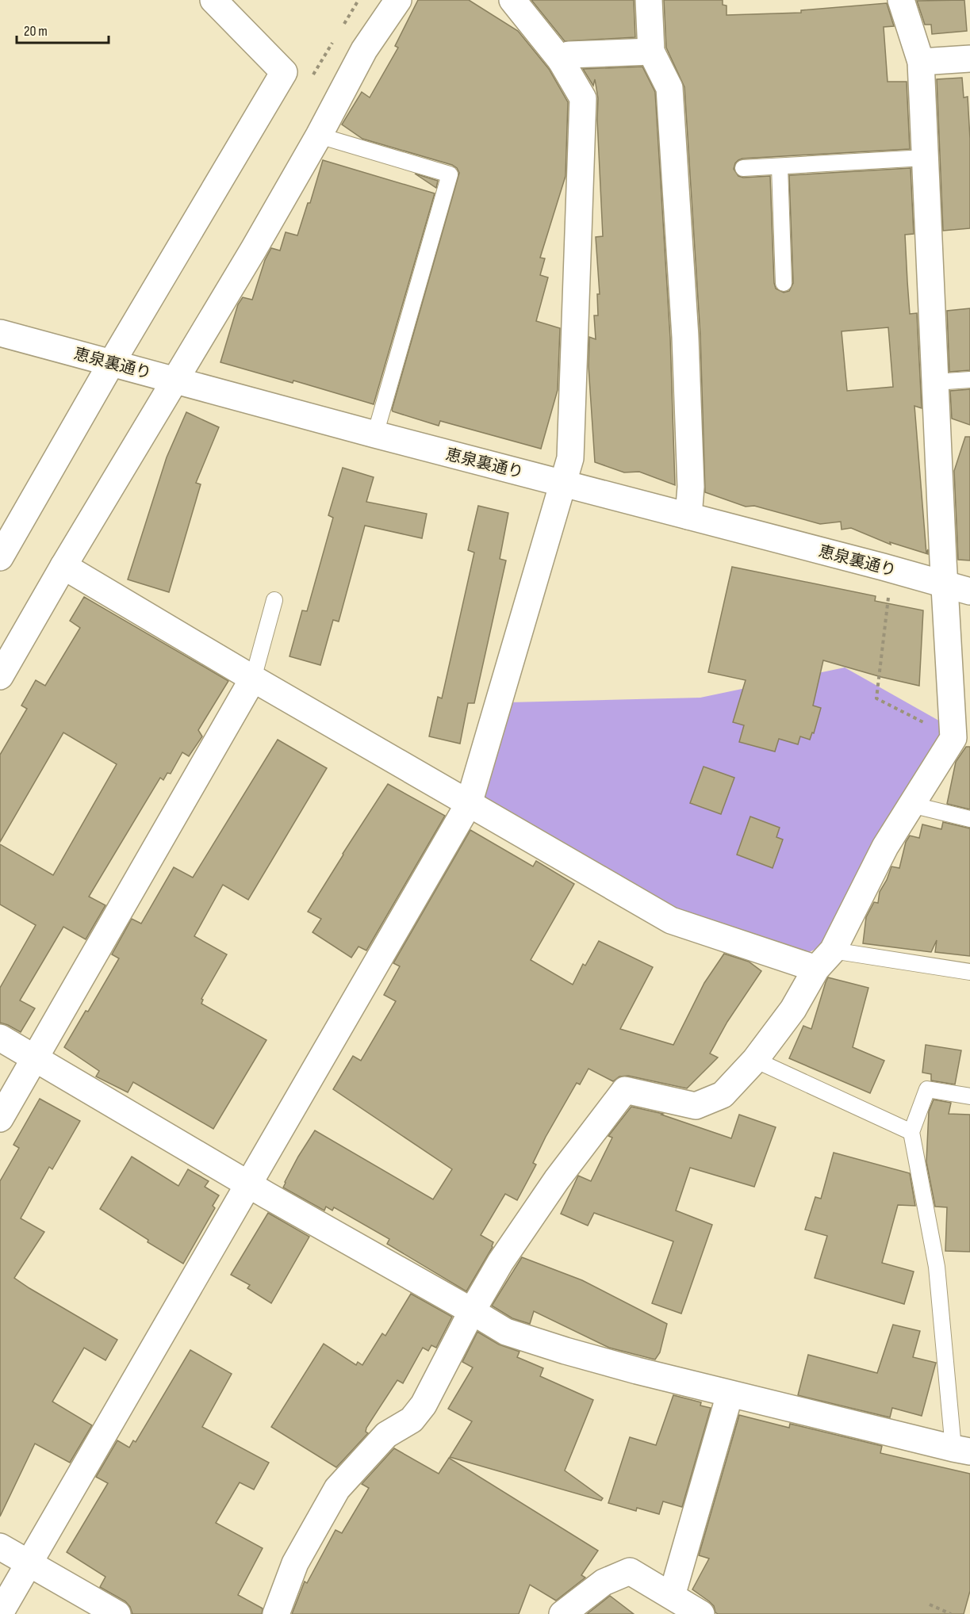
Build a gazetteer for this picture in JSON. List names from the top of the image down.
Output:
{
  "streets": {
    "street": ["恵泉裏通り"]
  },
  "scale_bar": "20 m"
}
